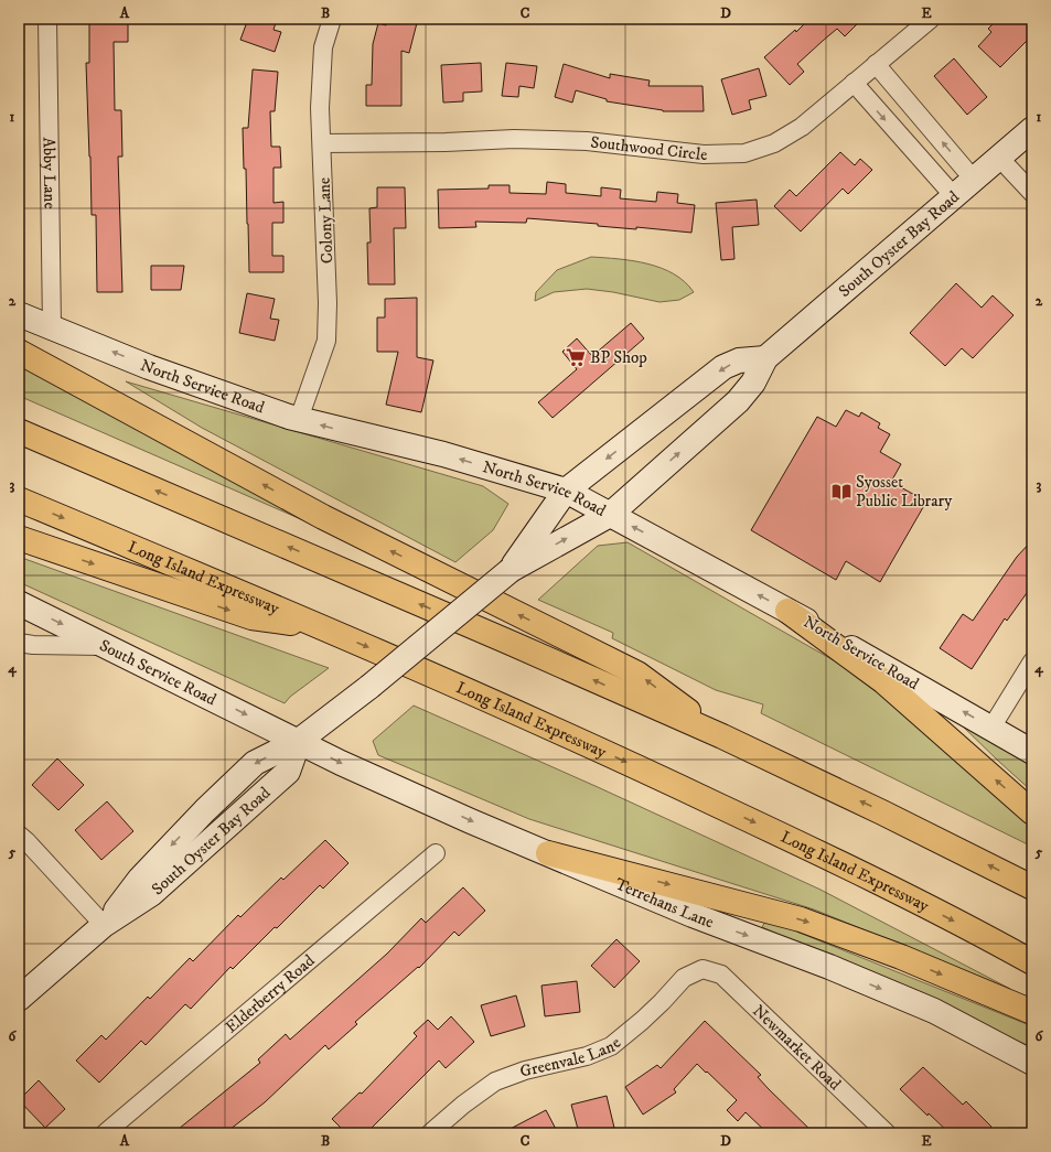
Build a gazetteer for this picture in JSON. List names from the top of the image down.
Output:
{
  "streets": {
    "highway": ["Long Island Expressway"],
    "main road": [
      "South Oyster Bay Road",
      "North Service Road",
      "South Service Road",
      "Terrehans Lane"
    ],
    "street": [
      "Southwood Circle",
      "Abby Lane",
      "Colony Lane",
      "Elderberry Road",
      "Newmarket Road",
      "Greenvale Lane"
    ]
  },
  "crossings": [
    ["Southwood Circle", "Colony Lane"],
    ["Abby Lane", "North Service Road"],
    ["Colony Lane", "North Service Road"],
    ["South Oyster Bay Road", "North Service Road"],
    ["South Oyster Bay Road", "South Service Road"],
    ["South Oyster Bay Road", "Terrehans Lane"],
    ["South Service Road", "Terrehans Lane"],
    ["Newmarket Road", "Greenvale Lane"]
  ],
  "one_way": ["North Service Road", "South Service Road", "Terrehans Lane"],
  "places": {
    "supermarket": ["BP Shop"],
    "library": ["Syosset Public Library"]
  },
  "grid": {
    "columns": [
      "A",
      "B",
      "C",
      "D",
      "E"
    ],
    "rows": [
      "1",
      "2",
      "3",
      "4",
      "5",
      "6"
    ]
  }
}
